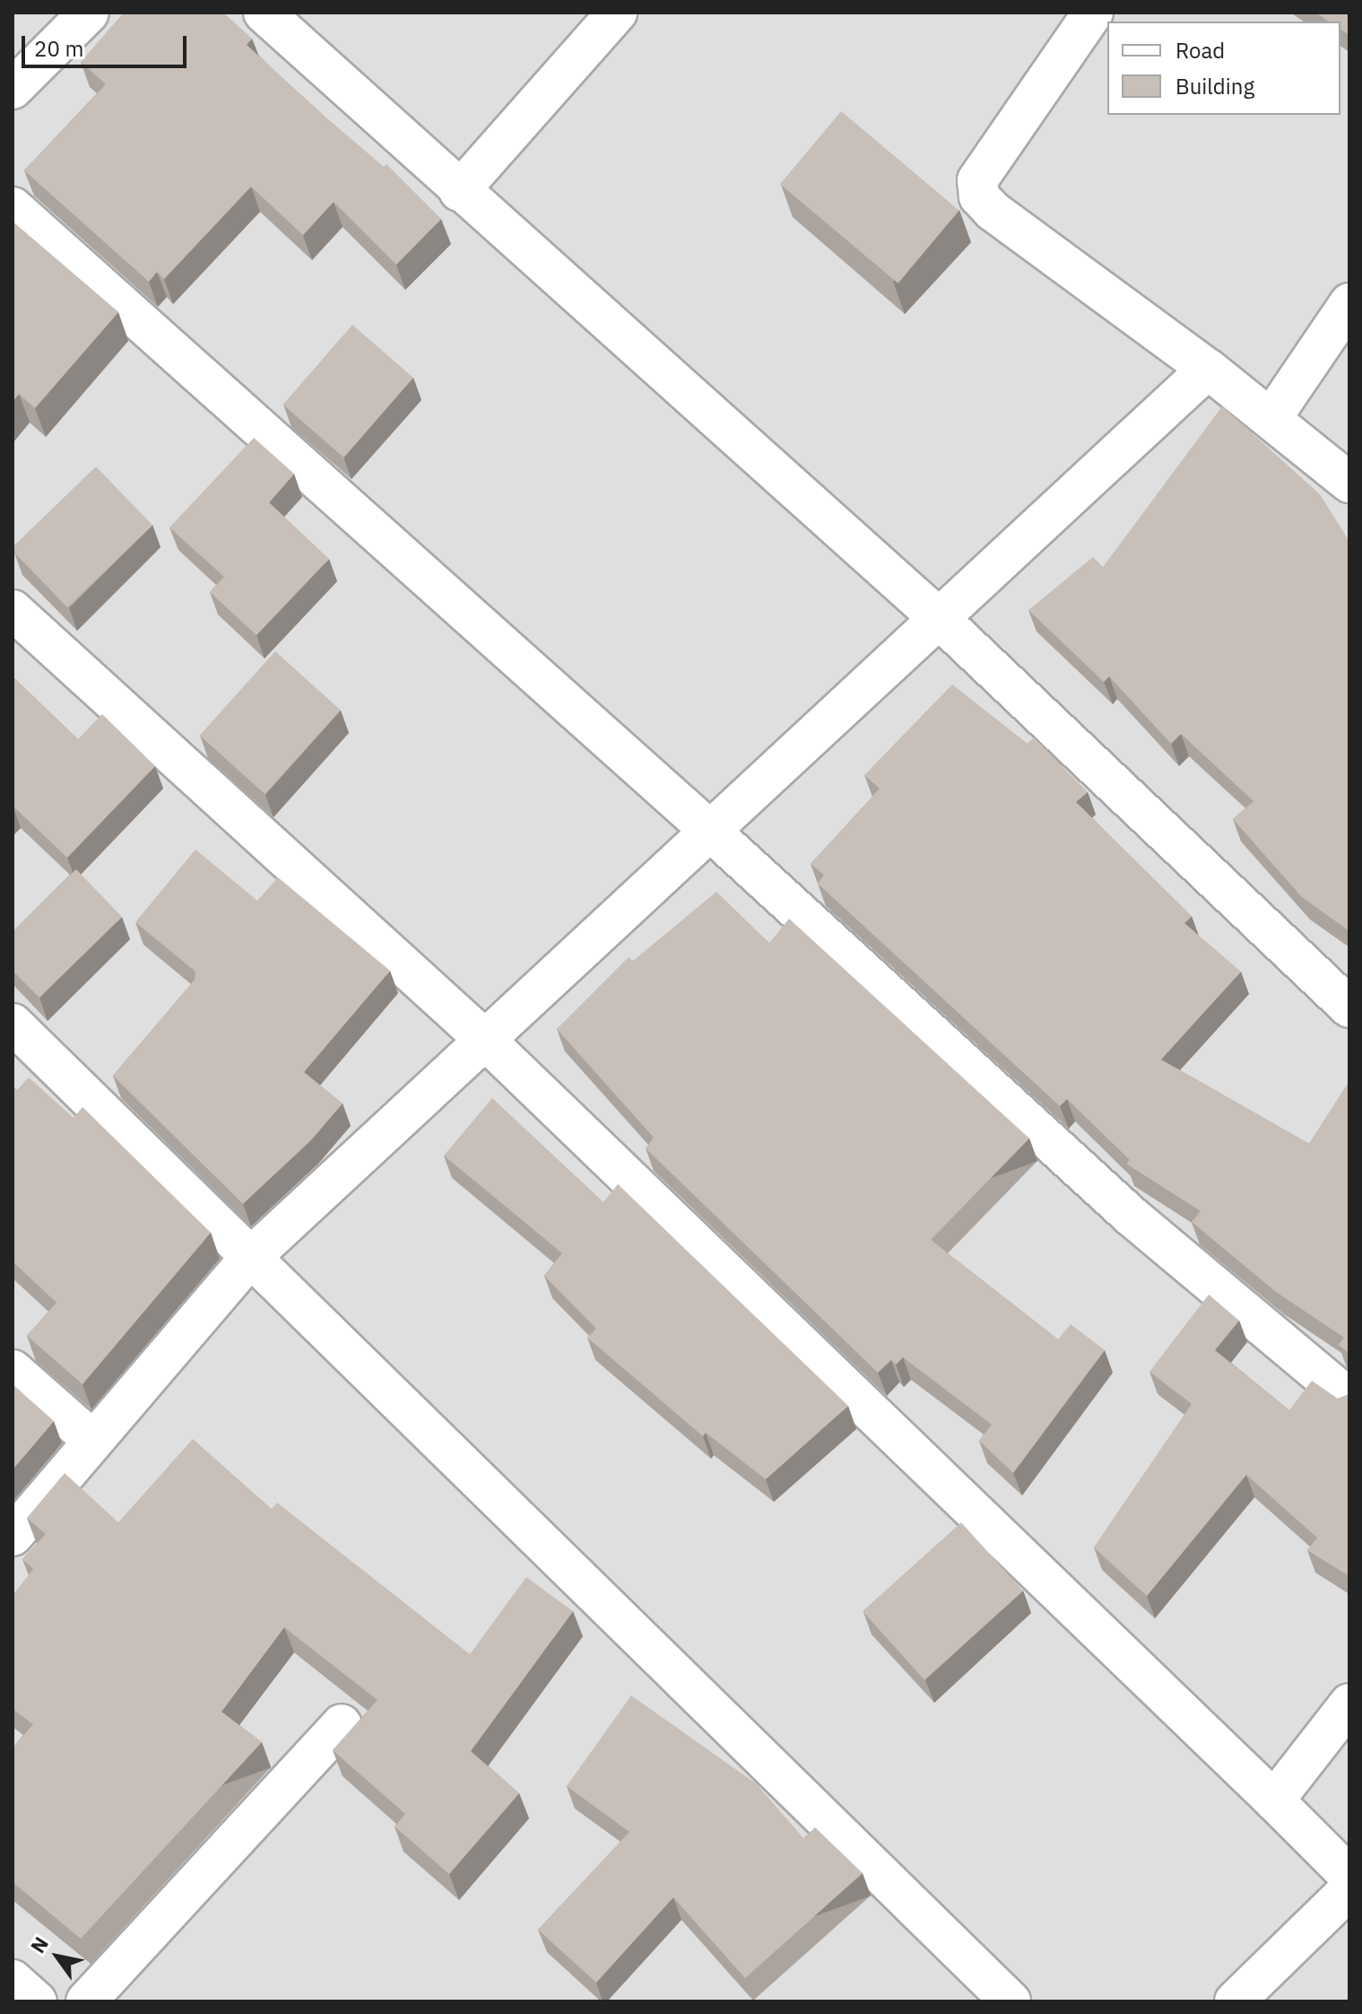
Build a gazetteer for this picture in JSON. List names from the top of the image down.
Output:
{
  "legend": ["Road", "Building"],
  "scale_bar": "20 m",
  "north": "top left"
}
